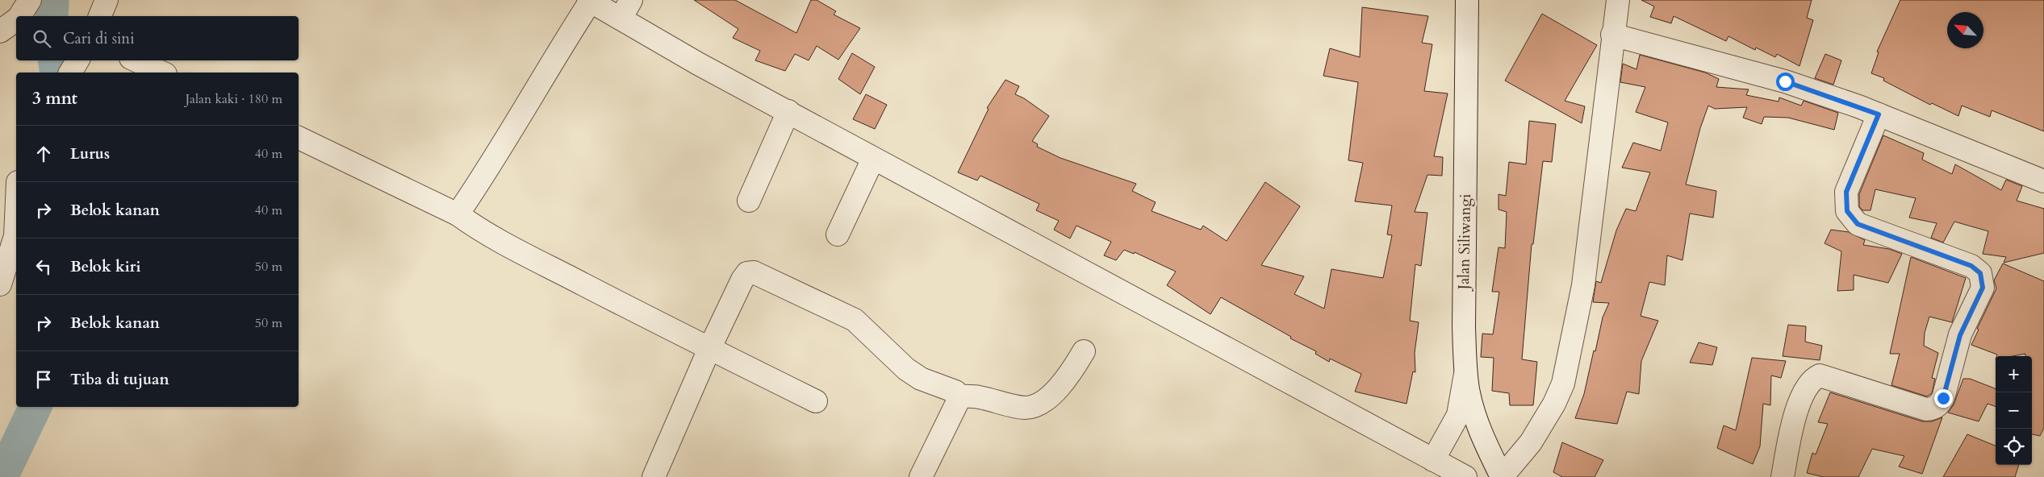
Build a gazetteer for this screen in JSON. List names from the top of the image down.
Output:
{
  "streets": {
    "street": ["Jalan Siliwangi"]
  },
  "north": "top left",
  "page": {
    "search": "Cari di sini",
    "heading": ["3 mnt", "Jalan kaki · 180 m"],
    "list": [
      ["Lurus", "40 m"],
      ["Belok kanan", "40 m"],
      ["Belok kiri", "50 m"],
      ["Belok kanan", "50 m"],
      "Tiba di tujuan"
    ],
    "map_buttons": ["+", "−"]
  }
}
